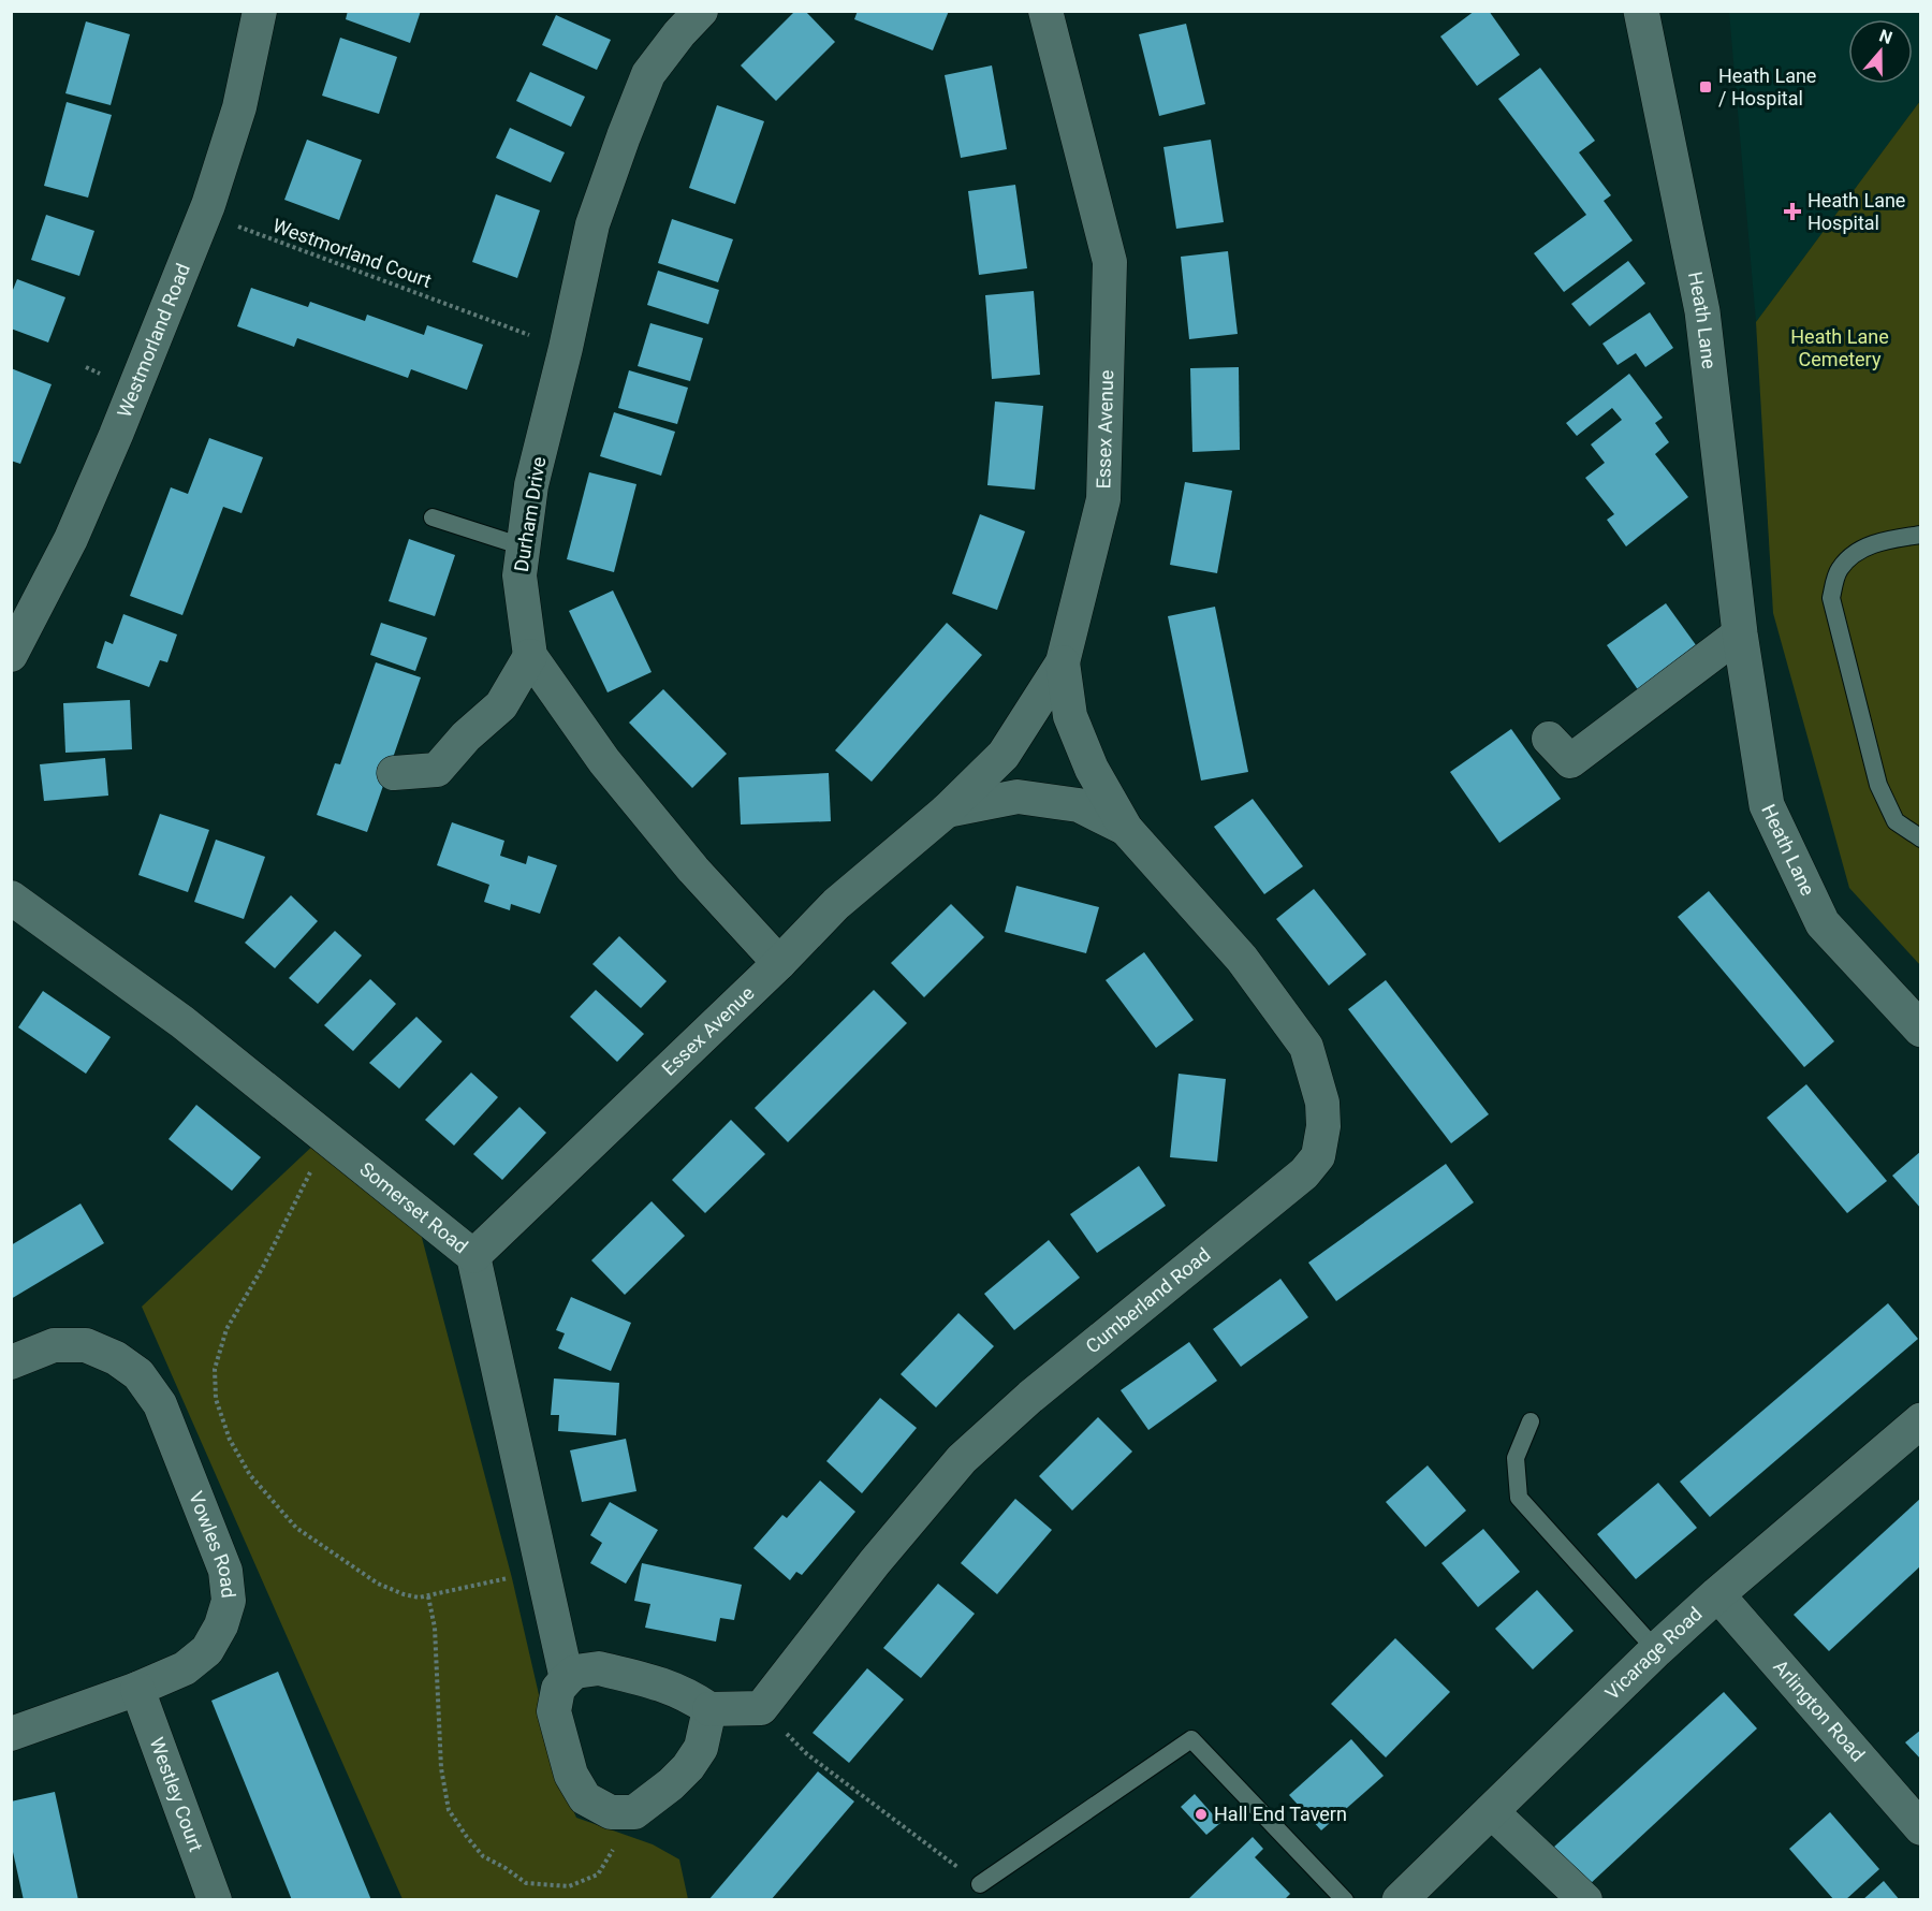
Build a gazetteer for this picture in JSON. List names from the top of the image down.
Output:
{
  "streets": {
    "street": [
      "Heath Lane",
      "Westmorland Road",
      "Essex Avenue",
      "Durham Drive",
      "Somerset Road",
      "Cumberland Road",
      "Vowles Road",
      "Vicarage Road",
      "Arlington Road",
      "Westley Court"
    ],
    "path": ["Westmorland Court"]
  },
  "crossings": [
    ["Westmorland Court", "Westmorland Road"],
    ["Essex Avenue", "Durham Drive"],
    ["Essex Avenue", "Somerset Road"],
    ["Essex Avenue", "Cumberland Road"],
    ["Vowles Road", "Westley Court"],
    ["Vicarage Road", "Arlington Road"]
  ],
  "parks": ["Heath Lane Cemetery"],
  "places": {
    "transit": ["Heath Lane / Hospital"],
    "health": ["Heath Lane Hospital"],
    "other": ["Hall End Tavern"]
  },
  "north": "top"
}
